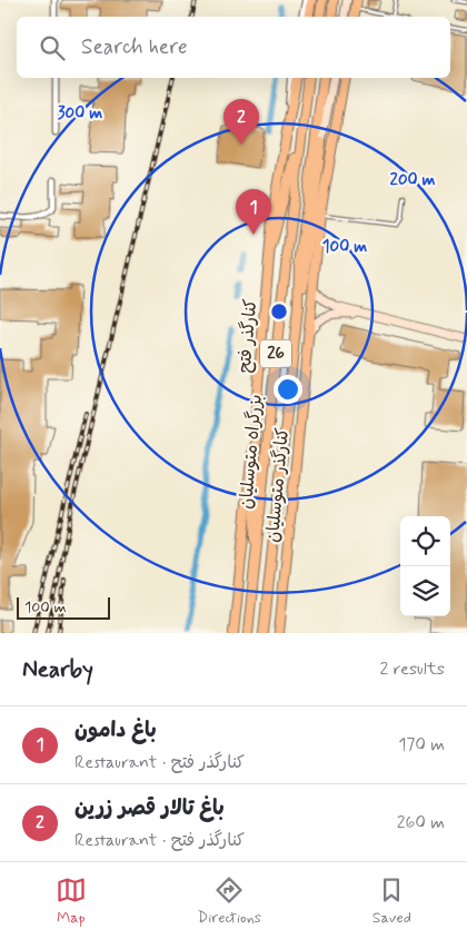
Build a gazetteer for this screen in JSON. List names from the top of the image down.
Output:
{
  "streets": {
    "main road": [
      "کنارگذر فتح",
      "26",
      "بزرگراه متوسلیان",
      "کنارگذر متوسلیان"
    ]
  },
  "scale_bar": "100 m",
  "page": {
    "search": "Search here",
    "pins": ["2", "1"],
    "scale": "100 m",
    "heading": ["Nearby", "2 results"],
    "list": [
      {
        "mark": "1",
        "name": "باغ دامون",
        "note": "Restaurant · کنارگذر فتح",
        "value": "170 m"
      },
      {
        "mark": "2",
        "name": "باغ تالار قصر زرین",
        "note": "Restaurant · کنارگذر فتح",
        "value": "260 m"
      }
    ],
    "nav": ["Map", "Directions", "Saved"]
  },
  "rings": ["300 m", "200 m", "100 m"]
}
